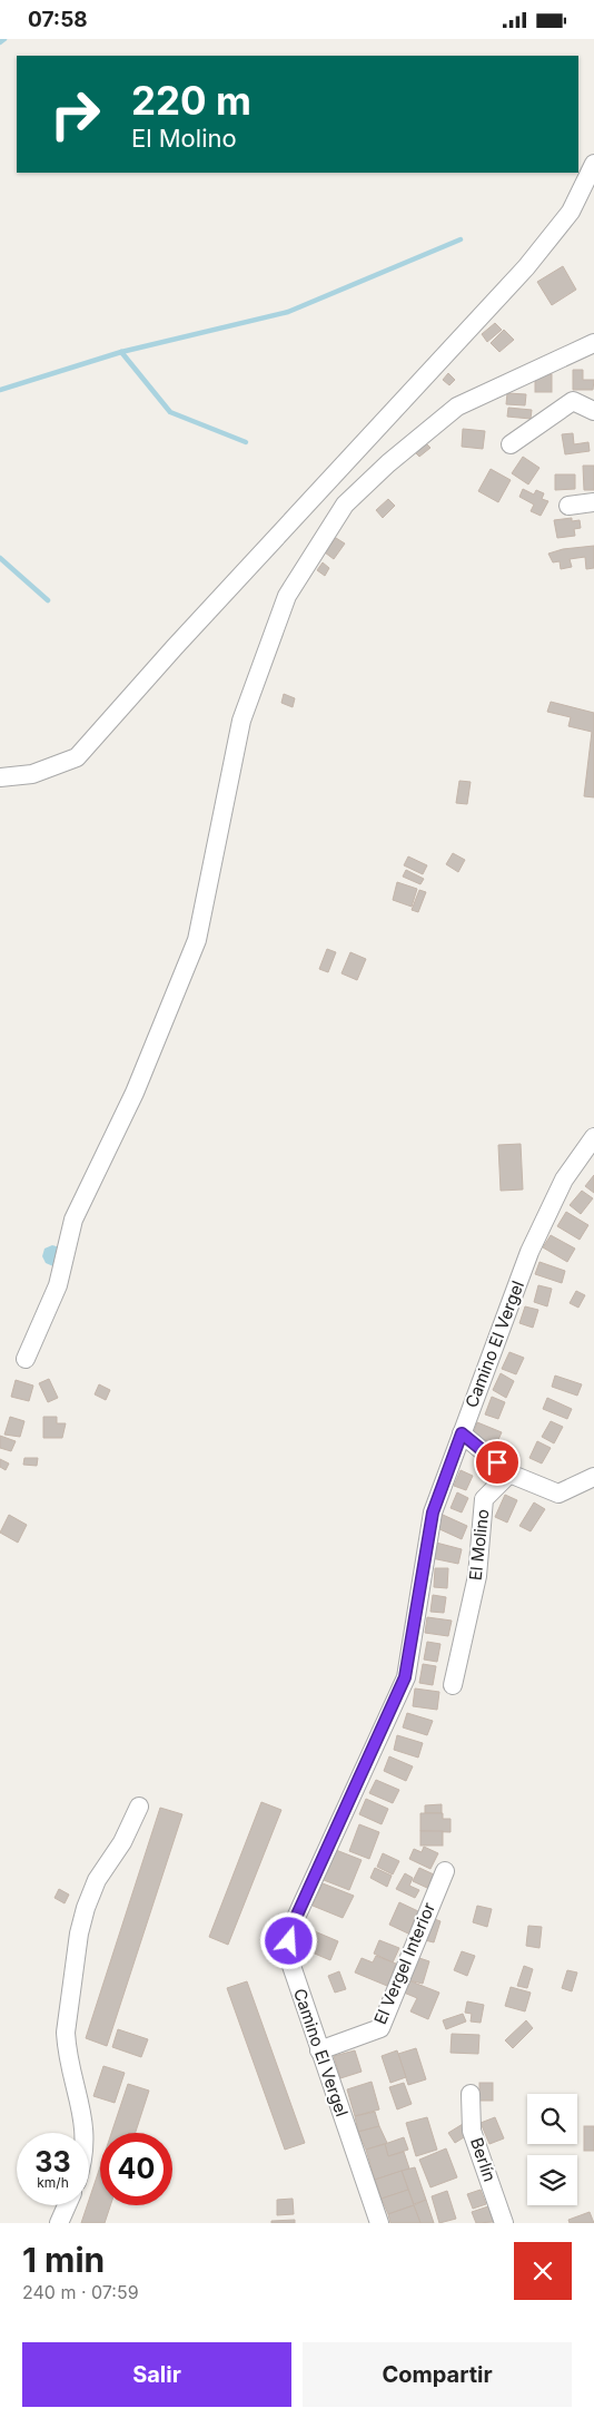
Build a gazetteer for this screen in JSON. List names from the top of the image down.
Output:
{
  "streets": {
    "street": [
      "Camino El Vergel",
      "El Molino",
      "El Vergel Interior",
      "Berlín"
    ]
  },
  "crossings": [
    ["Camino El Vergel", "El Vergel Interior"]
  ],
  "page": {
    "status": "07:58",
    "turn": ["220 m", "El Molino"],
    "speed": "33 km/h",
    "limit": "40",
    "heading": ["1 min", "240 m · 07:59"],
    "buttons": ["Salir", "Compartir"]
  }
}
